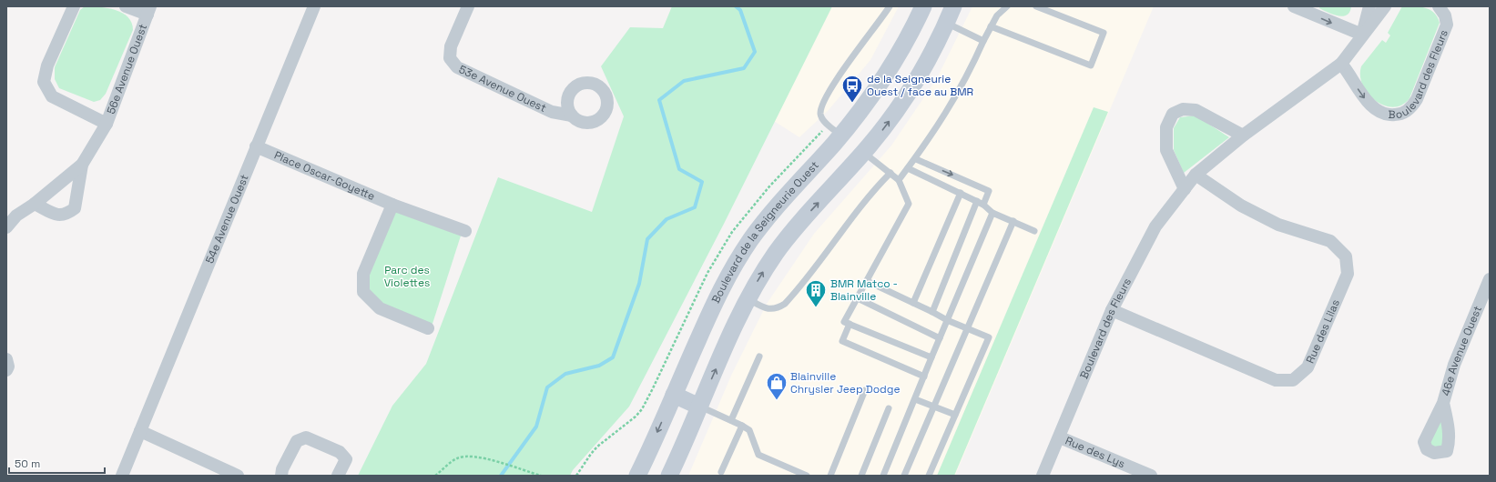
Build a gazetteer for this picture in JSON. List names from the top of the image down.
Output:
{
  "streets": {
    "main road": ["Boulevard de la Seigneurie Ouest"],
    "street": [
      "56e Avenue Ouest",
      "Boulevard des Fleurs",
      "53e Avenue Ouest",
      "Place Oscar-Goyette",
      "54e Avenue Ouest",
      "Rue des Lilas",
      "46e Avenue Ouest",
      "Rue des Lys"
    ]
  },
  "crossings": [
    ["Boulevard des Fleurs", "Rue des Lilas"],
    ["Boulevard des Fleurs", "Rue des Lys"],
    ["Place Oscar-Goyette", "54e Avenue Ouest"]
  ],
  "parks": ["Parc des Violettes"],
  "places": {
    "bus stop": ["de la Seigneurie Ouest / face au BMR"],
    "building": ["BMR Matco - Blainville"],
    "shop": ["Blainville Chrysler Jeep Dodge"]
  },
  "scale_bar": "50 m"
}
